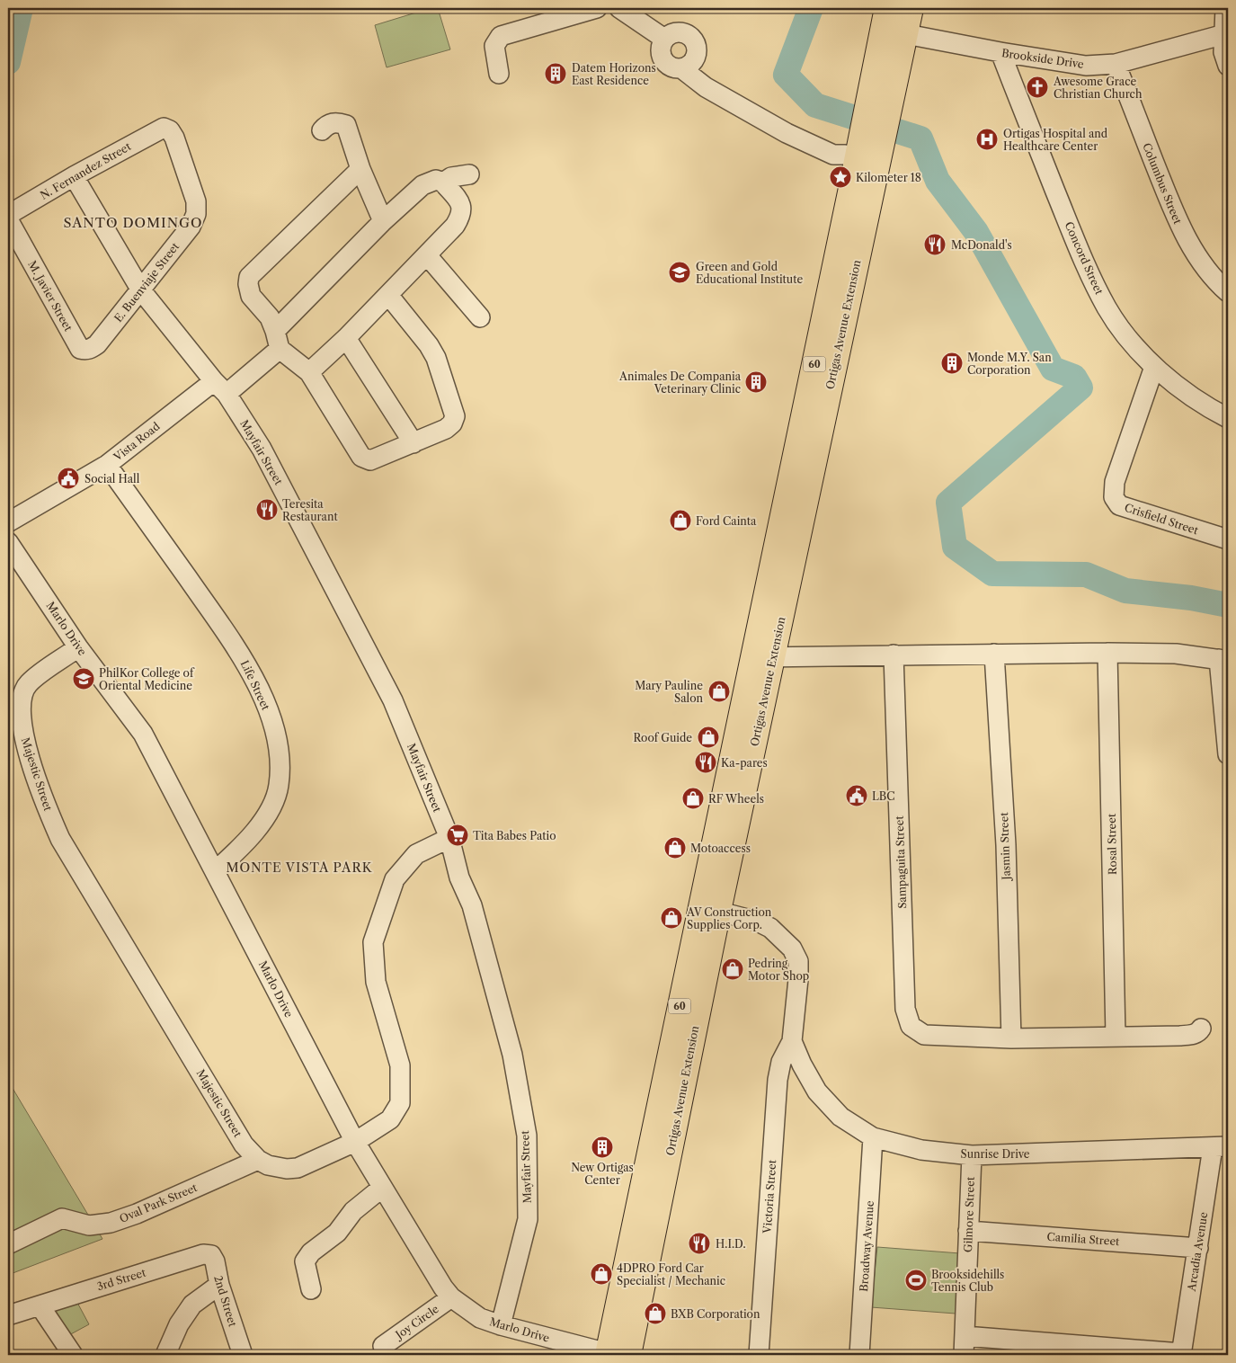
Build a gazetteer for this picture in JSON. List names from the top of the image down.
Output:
{
  "streets": {
    "main road": ["Ortigas Avenue Extension", "60"],
    "street": [
      "Brookside Drive",
      "N. Fernandez Street",
      "Columbus Street",
      "Concord Street",
      "E. Buenviaje Street",
      "M. Javier Street",
      "Vista Road",
      "Mayfair Street",
      "Crisfield Street",
      "Marlo Drive",
      "Life Street",
      "Majestic Street",
      "Rosal Street",
      "Jasmin Street",
      "Sampaguita Street",
      "Sunrise Drive",
      "Victoria Street",
      "Oval Park Street",
      "Gilmore Street",
      "Camilia Street",
      "Broadway Avenue",
      "Arcadia Avenue",
      "3rd Street",
      "2nd Street",
      "Joy Circle"
    ]
  },
  "crossings": [
    ["Brookside Drive", "Columbus Street"],
    ["Brookside Drive", "Concord Street"],
    ["Brookside Drive", "Ortigas Avenue Extension"],
    ["N. Fernandez Street", "E. Buenviaje Street"],
    ["N. Fernandez Street", "Mayfair Street"],
    ["Concord Street", "Crisfield Street"],
    ["E. Buenviaje Street", "M. Javier Street"],
    ["E. Buenviaje Street", "Mayfair Street"],
    ["Ortigas Avenue Extension", "Marlo Drive"],
    ["Ortigas Avenue Extension", "Sunrise Drive"],
    ["Vista Road", "Mayfair Street"],
    ["Vista Road", "Life Street"],
    ["Mayfair Street", "Marlo Drive"],
    ["Mayfair Street", "Majestic Street"],
    ["Marlo Drive", "Life Street"],
    ["Marlo Drive", "Majestic Street"],
    ["Marlo Drive", "Joy Circle"],
    ["Majestic Street", "Oval Park Street"],
    ["Jasmin Street", "Sampaguita Street"],
    ["Sunrise Drive", "Victoria Street"],
    ["Sunrise Drive", "Gilmore Street"],
    ["Sunrise Drive", "Broadway Avenue"],
    ["Sunrise Drive", "Arcadia Avenue"],
    ["Gilmore Street", "Camilia Street"],
    ["Camilia Street", "Arcadia Avenue"],
    ["3rd Street", "2nd Street"]
  ],
  "districts": ["SANTO DOMINGO", "MONTE VISTA PARK"],
  "places": {
    "building": [
      "Datem Horizons East Residence",
      "Monde M.Y. San Corporation",
      "Animales De Compania Veterinary Clinic",
      "New Ortigas Center"
    ],
    "church": ["Awesome Grace Christian Church"],
    "hospital": ["Ortigas Hospital and Healthcare Center"],
    "place": ["Kilometer 18"],
    "restaurant": [
      "McDonald's",
      "Teresita Restaurant",
      "Ka-pares",
      "H.I.D."
    ],
    "school or university": ["Green and Gold Educational Institute", "PhilKor College of Oriental Medicine"],
    "public building": ["Social Hall", "LBC"],
    "shop": [
      "Ford Cainta",
      "Mary Pauline Salon",
      "Roof Guide",
      "RF Wheels",
      "Motoaccess",
      "AV Construction Supplies Corp.",
      "Pedring Motor Shop",
      "4DPRO Ford Car Specialist / Mechanic",
      "BXB Corporation"
    ],
    "supermarket": ["Tita Babes Patio"],
    "sports": ["Brooksidehills Tennis Club"]
  }
}
